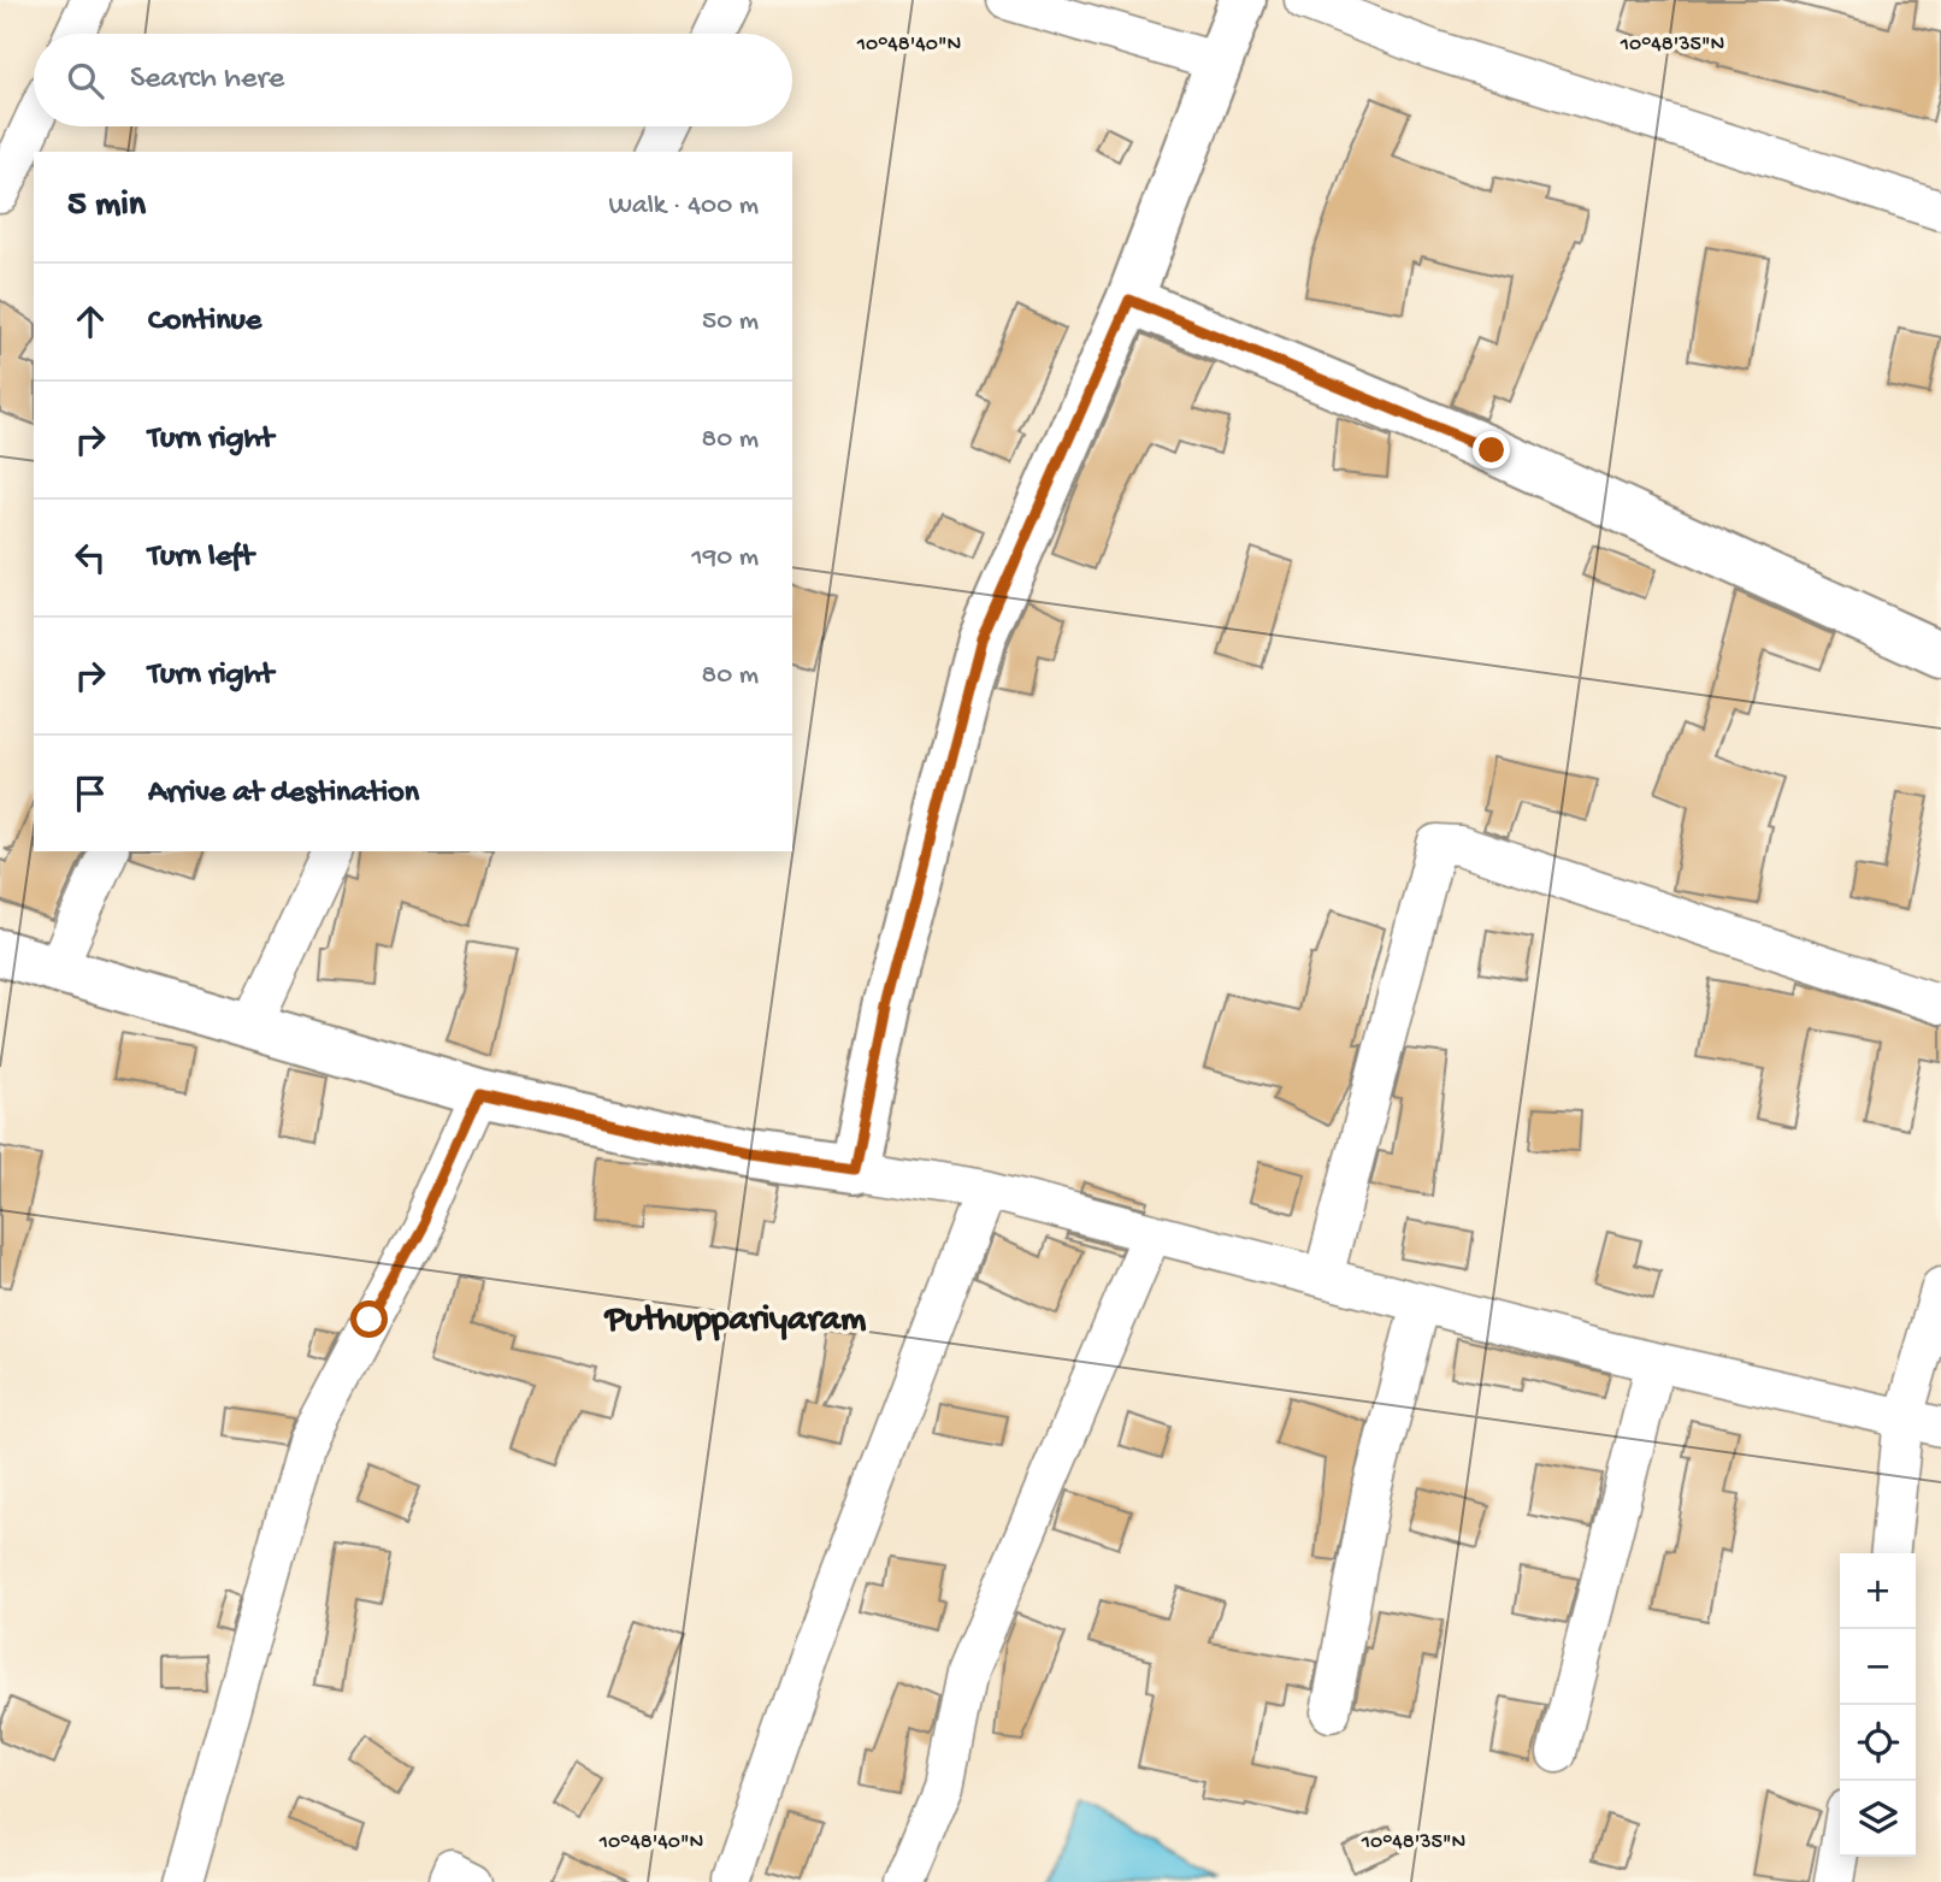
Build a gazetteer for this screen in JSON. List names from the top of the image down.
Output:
{
  "districts": ["Puthuppariyaram"],
  "page": {
    "search": "Search here",
    "heading": ["5 min", "Walk · 400 m"],
    "list": [
      ["Continue", "50 m"],
      ["Turn right", "80 m"],
      ["Turn left", "190 m"],
      ["Turn right", "80 m"],
      "Arrive at destination"
    ],
    "map_buttons": ["+", "−"]
  },
  "coordinates": ["10°48'40\"N", "10°48'35\"N"]
}
